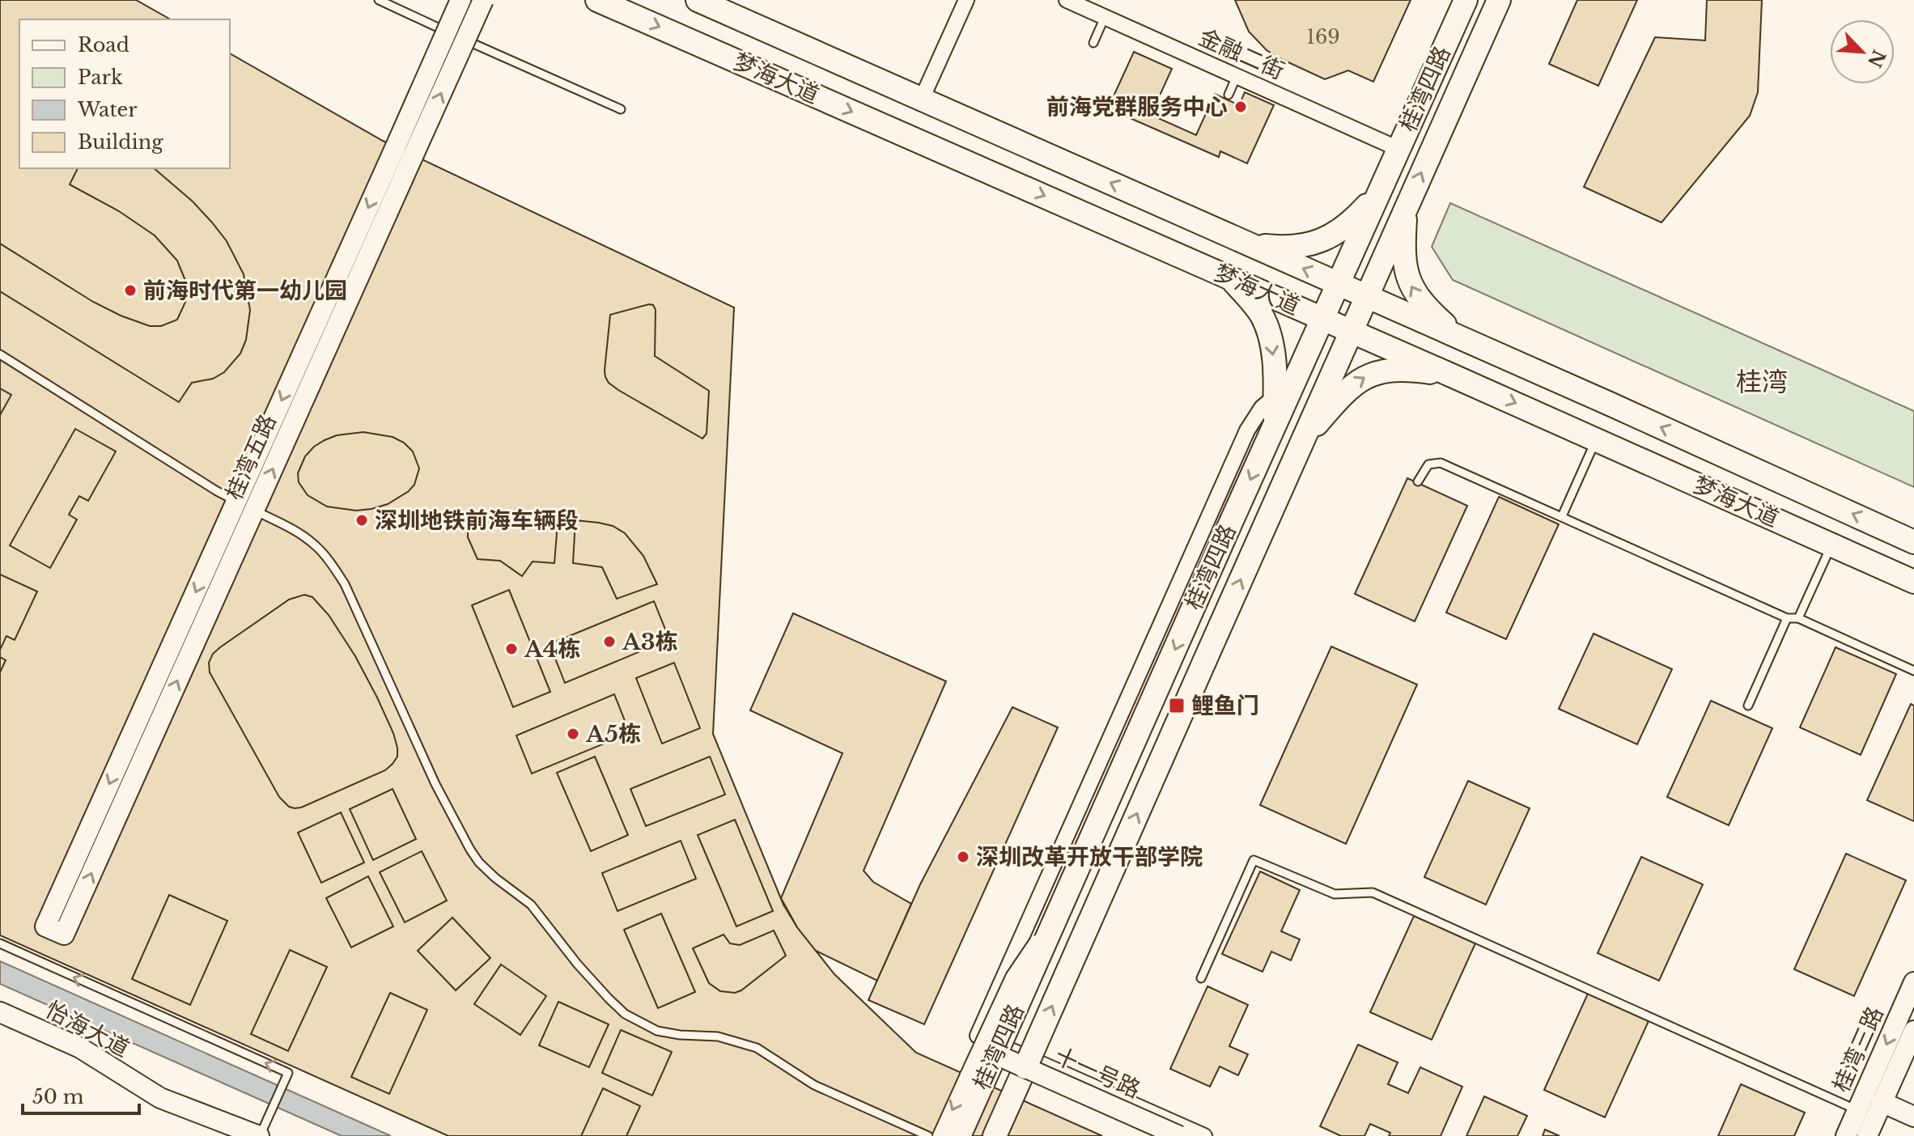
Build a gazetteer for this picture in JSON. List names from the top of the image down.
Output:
{
  "streets": {
    "main road": ["梦海大道", "桂湾四路"],
    "street": [
      "金融二街",
      "桂湾五路",
      "怡海大道",
      "桂湾三路",
      "十一号路"
    ]
  },
  "crossings": [
    ["金融二街", "桂湾四路"],
    ["梦海大道", "桂湾四路"],
    ["桂湾四路", "十一号路"]
  ],
  "districts": ["桂湾"],
  "places": {
    "other": [
      "前海党群服务中心",
      "前海时代第一幼儿园",
      "深圳地铁前海车辆段",
      "A3栋",
      "A4栋",
      "A5栋",
      "深圳改革开放干部学院"
    ],
    "transit": ["鲤鱼门"]
  },
  "house_numbers": ["169"],
  "legend": [
    "Road",
    "Park",
    "Water",
    "Building"
  ],
  "scale_bar": "50 m",
  "north": "bottom right"
}
